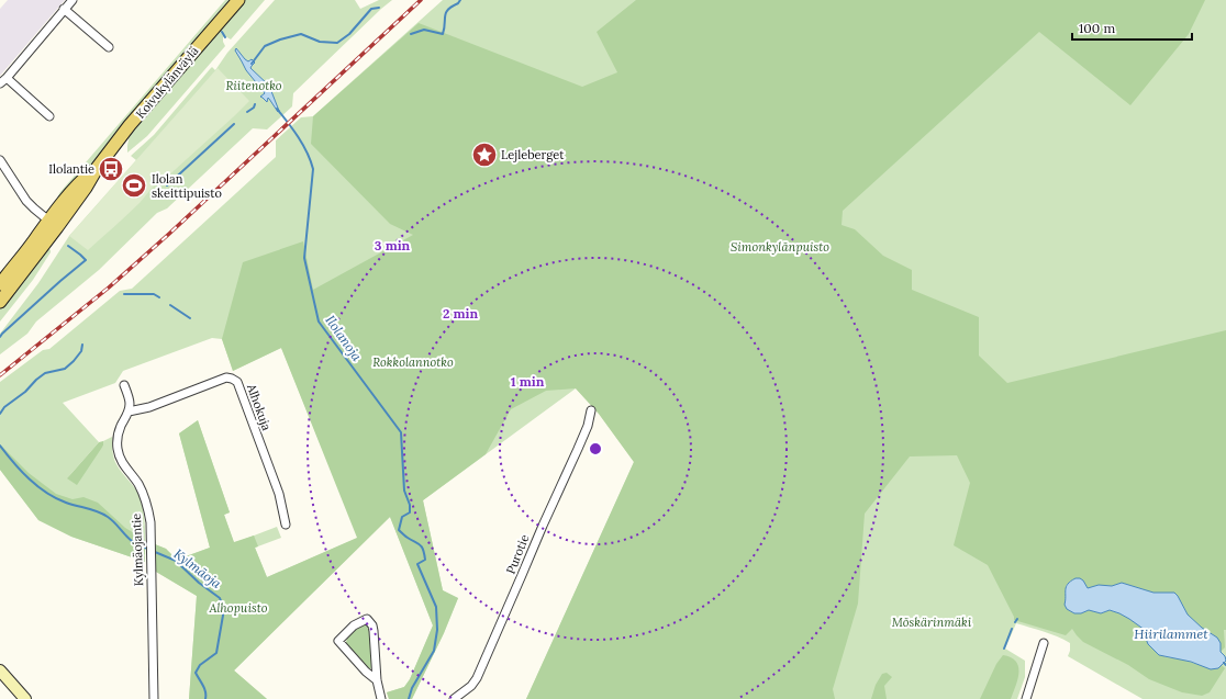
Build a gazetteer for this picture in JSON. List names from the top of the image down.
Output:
{
  "streets": {
    "main road": ["Koivukylänväylä"],
    "street": ["Alhokuja", "Kylmäojantie", "Purotie"]
  },
  "crossings": [
    ["Alhokuja", "Kylmäojantie"]
  ],
  "water": ["Ilolanoja", "Kylmäoja", "Hiirilammet"],
  "parks": [
    "Riitenotko",
    "Simonkylänpuisto",
    "Rokkolannotko",
    "Alhopuisto",
    "Möskärinmäki"
  ],
  "places": {
    "place": ["Lejleberget"],
    "bus stop": ["Ilolantie"],
    "sports": ["Ilolan skeittipuisto"]
  },
  "scale_bar": "100 m",
  "rings": ["3 min", "2 min", "1 min"]
}
